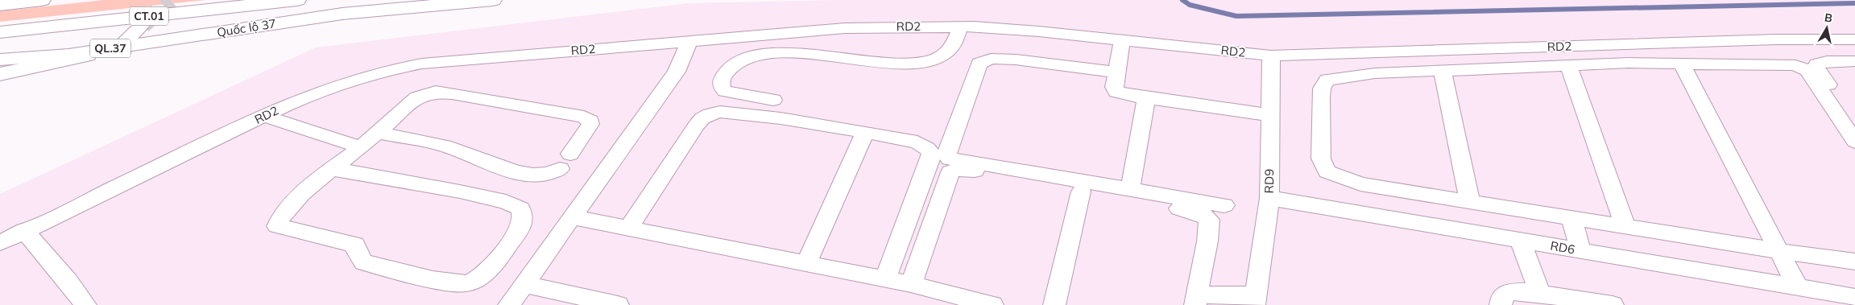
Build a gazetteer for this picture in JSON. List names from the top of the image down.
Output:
{
  "streets": {
    "main road": ["CT.01", "Quốc lộ 37", "QL.37"],
    "street": ["RD2", "RD9", "RD6"]
  },
  "crossings": [
    ["RD2", "RD9"],
    ["RD9", "RD6"]
  ],
  "north": "top"
}
